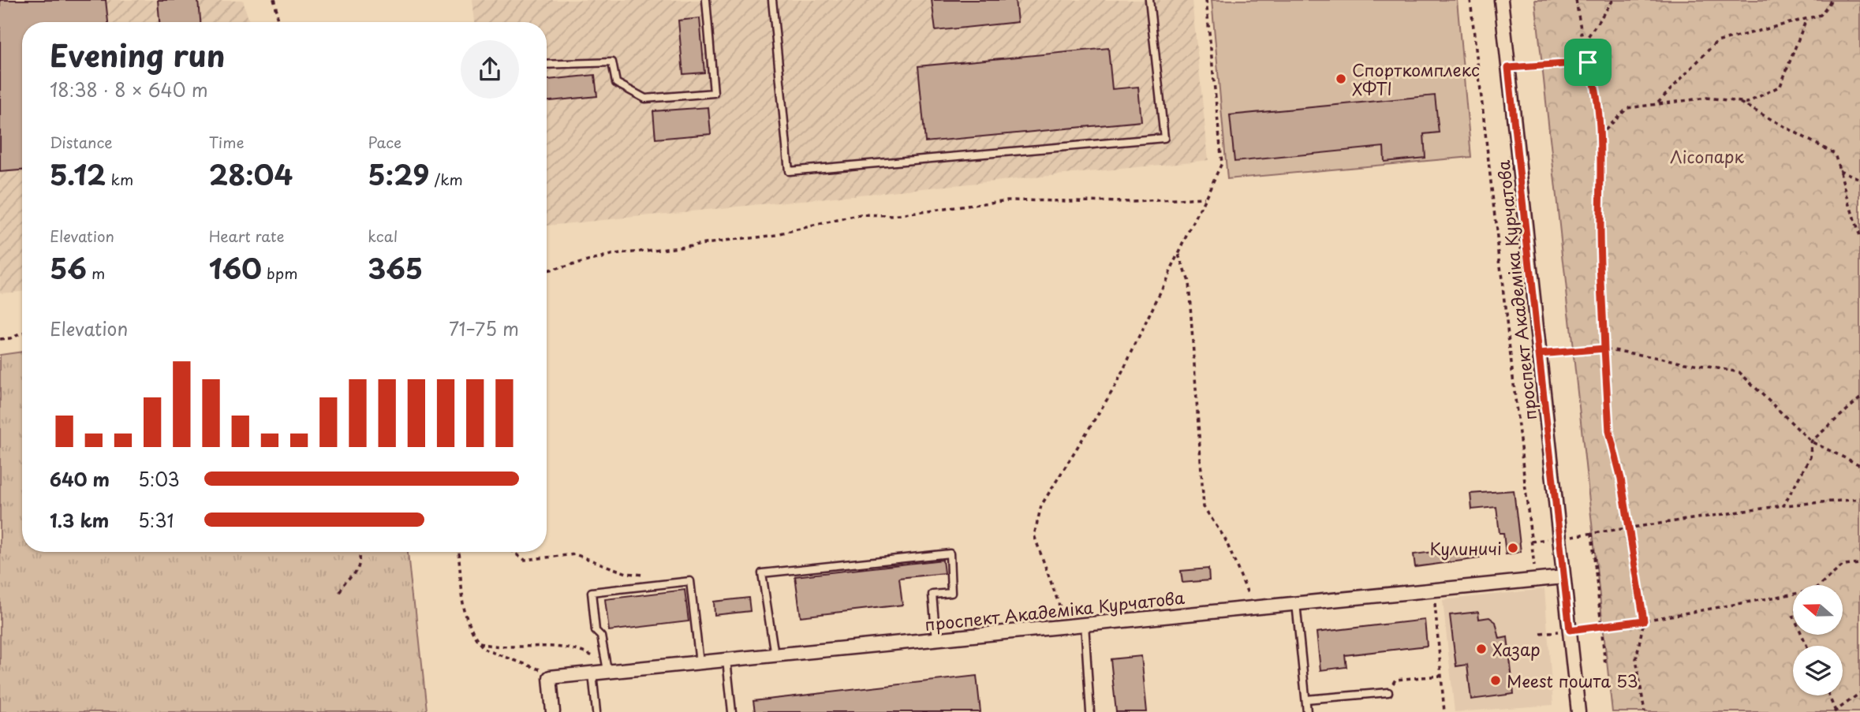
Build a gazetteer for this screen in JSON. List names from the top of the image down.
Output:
{
  "streets": {
    "street": ["проспект Академіка Курчатова"]
  },
  "parks": ["Лісопарк"],
  "places": [
    "Спорткомплекс ХФТІ",
    "Кулиничі",
    "Хазар",
    "Meest пошта 53"
  ],
  "north": "left",
  "page": {
    "heading": ["Evening run", "18:38 · 8 × 640 m"],
    "stats": [
      ["Distance", "5.12 km"],
      ["Time", "28:04"],
      ["Pace", "5:29 /km"],
      ["Elevation", "56 m"],
      ["Heart rate", "160 bpm"],
      ["kcal", "365"]
    ],
    "chart": ["Elevation", "71–75 m"],
    "list": [
      {
        "name": "640 m",
        "note": "5:03"
      },
      {
        "name": "1.3 km",
        "note": "5:31"
      }
    ]
  }
}
